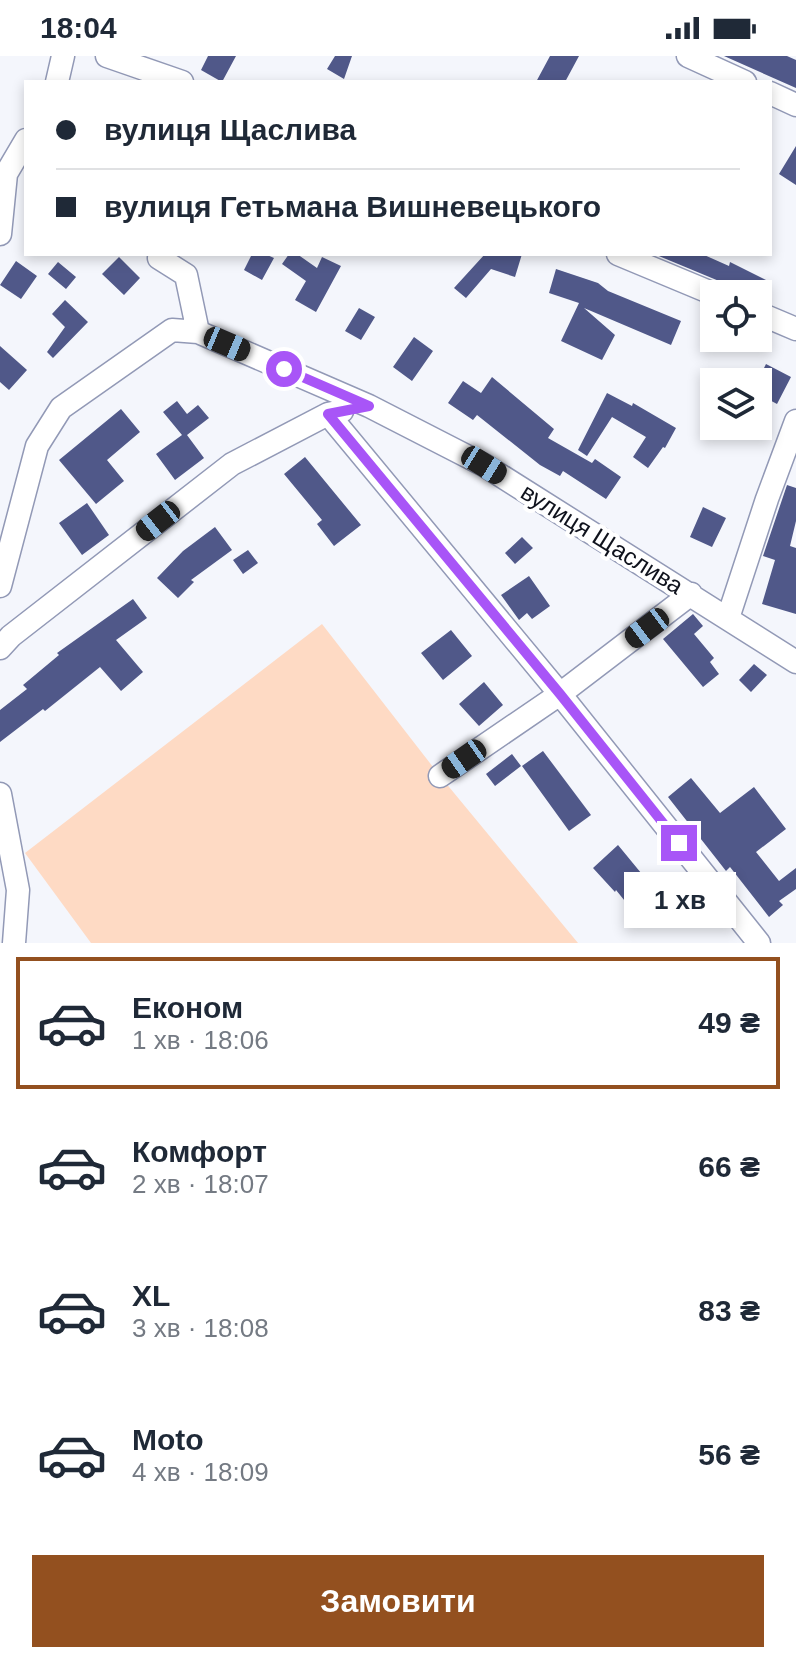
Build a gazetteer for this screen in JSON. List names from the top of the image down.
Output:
{
  "streets": {
    "street": ["вулиця Щаслива"]
  },
  "page": {
    "status": "18:04",
    "banner": ["вулиця Щаслива", "вулиця Гетьмана Вишневецького"],
    "bubble": "1 хв",
    "list": [
      {
        "name": "Економ",
        "note": "1 хв · 18:06",
        "value": "49 ₴"
      },
      {
        "name": "Комфорт",
        "note": "2 хв · 18:07",
        "value": "66 ₴"
      },
      {
        "name": "XL",
        "note": "3 хв · 18:08",
        "value": "83 ₴"
      },
      {
        "name": "Moto",
        "note": "4 хв · 18:09",
        "value": "56 ₴"
      }
    ],
    "buttons": "Замовити"
  }
}
